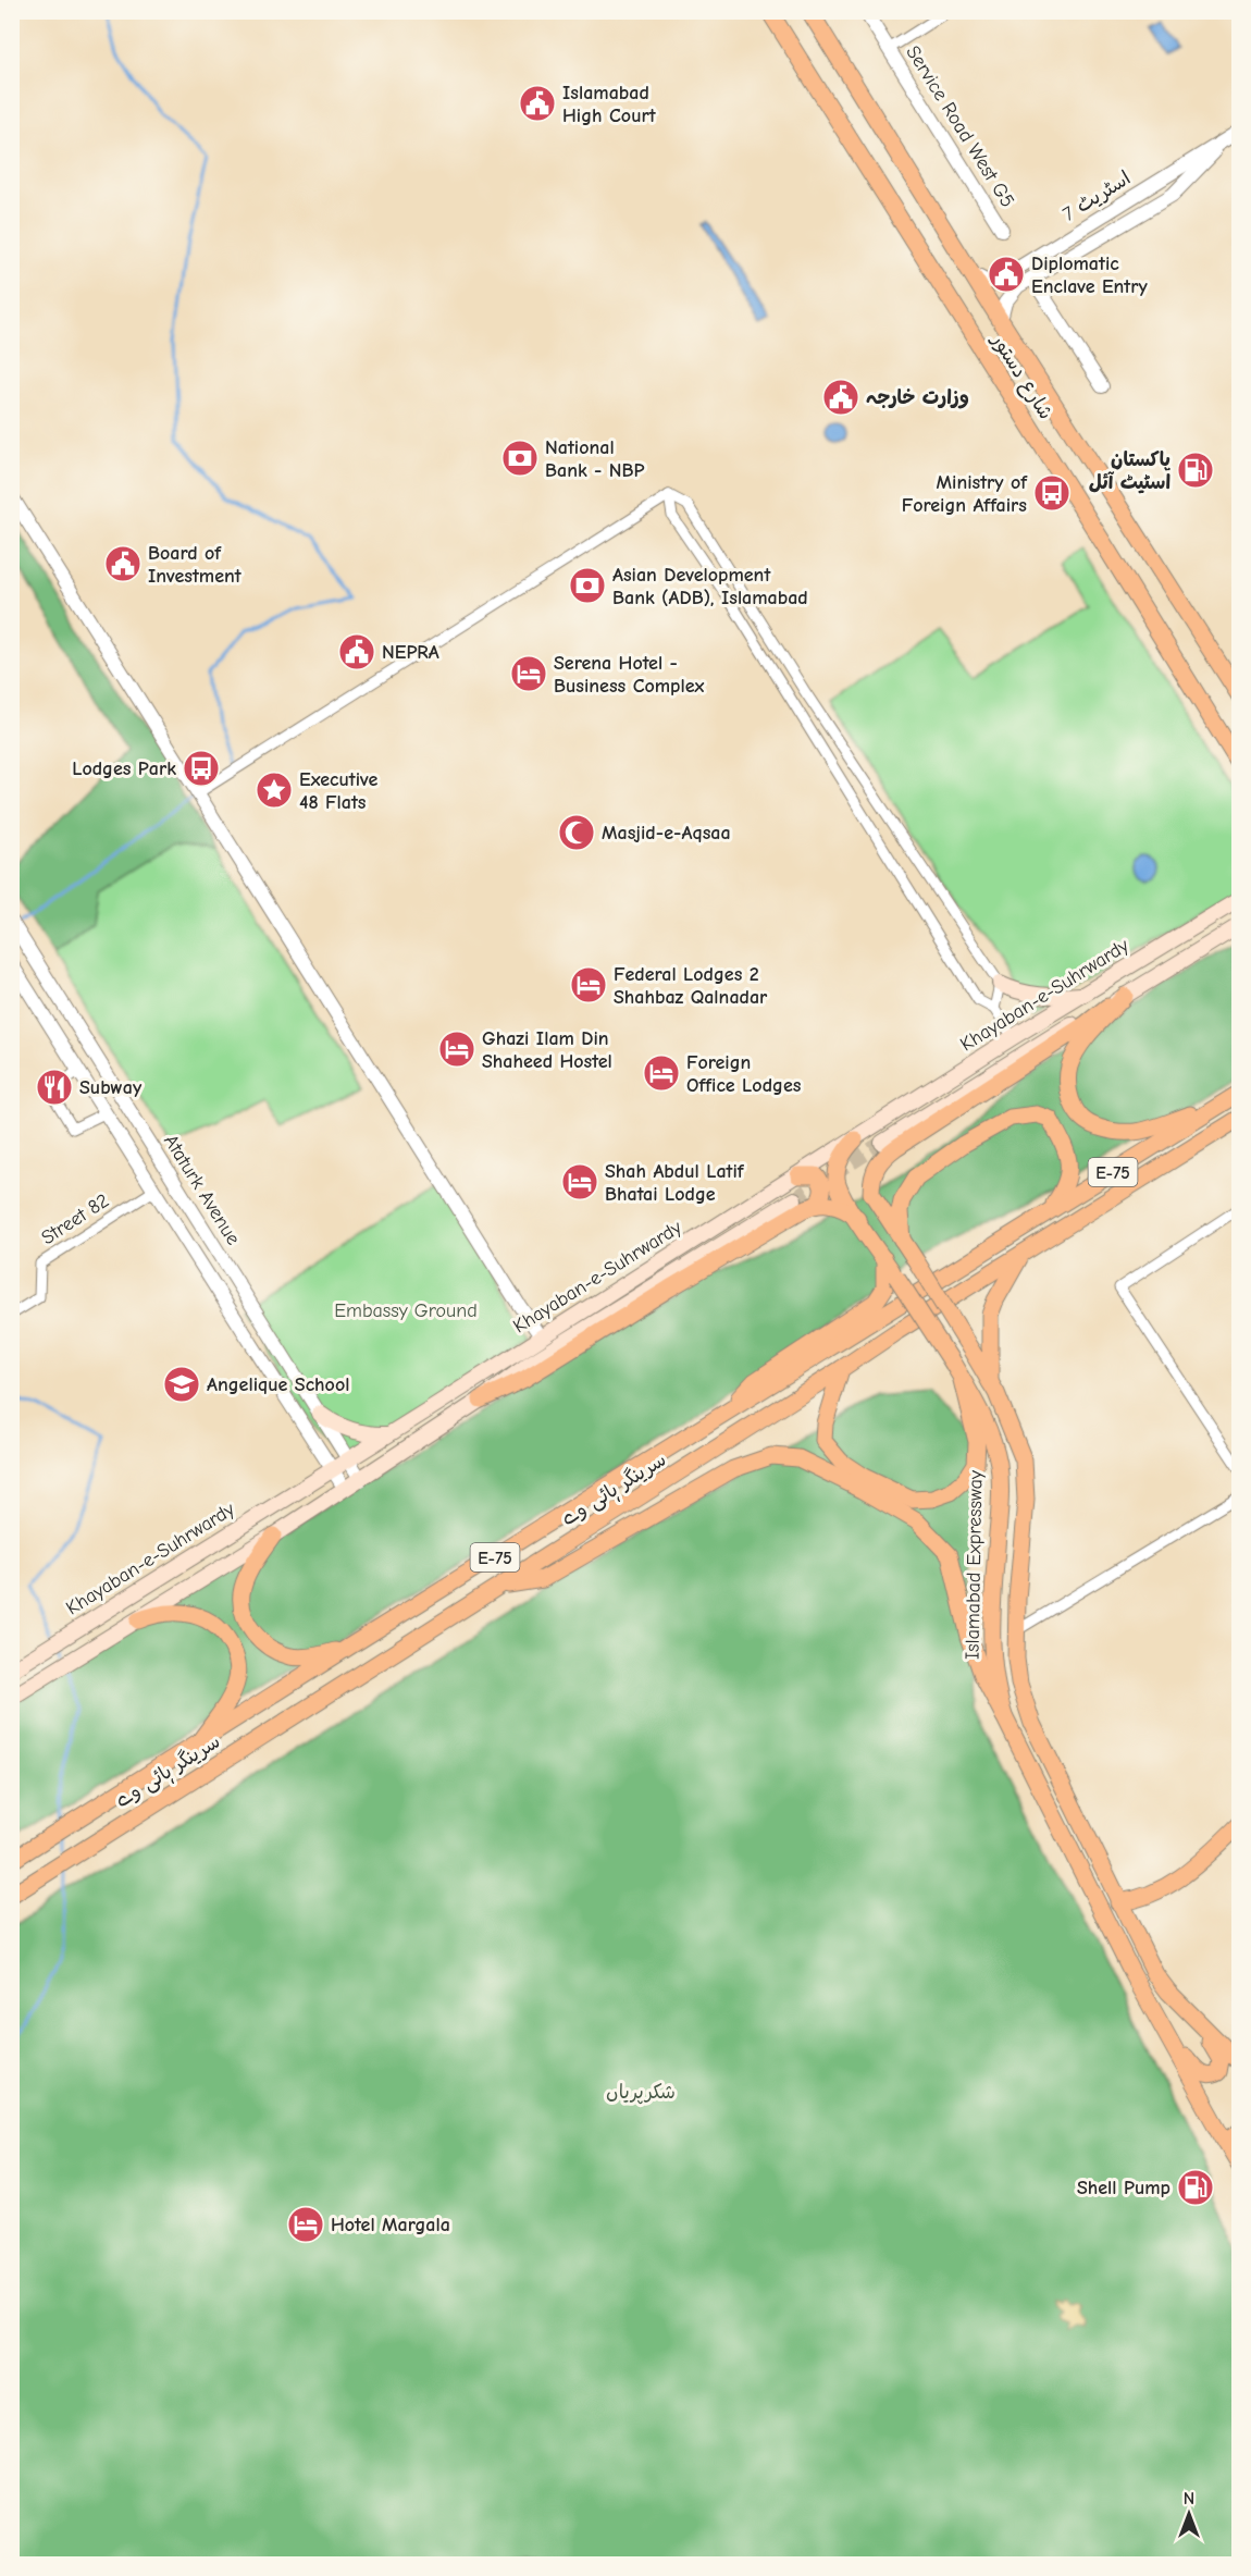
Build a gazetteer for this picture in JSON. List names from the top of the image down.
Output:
{
  "streets": {
    "main road": [
      "شارع دستور",
      "Khayaban-e-Suhrwardy",
      "E-75",
      "سرینگر ہائی وے",
      "Islamabad Expressway"
    ],
    "street": [
      "Service Road West G5",
      "اسٹریٹ 7",
      "Ataturk Avenue",
      "Street 82"
    ]
  },
  "crossings": [
    ["اسٹریٹ 7", "شارع دستور"],
    ["Khayaban-e-Suhrwardy", "Ataturk Avenue"],
    ["Khayaban-e-Suhrwardy", "Islamabad Expressway"],
    ["Ataturk Avenue", "Street 82"]
  ],
  "parks": ["Embassy Ground", "شکرپریاں"],
  "places": {
    "public building": [
      "Islamabad High Court",
      "Diplomatic Enclave Entry",
      "وزارت خارجہ",
      "Board of Investment",
      "NEPRA"
    ],
    "bank": ["National Bank - NBP", "Asian Development Bank (ADB), Islamabad"],
    "fuel station": ["پاکستان اسٹیٹ آئل", "Shell Pump"],
    "bus stop": ["Ministry of Foreign Affairs", "Lodges Park"],
    "hotel": [
      "Serena Hotel - Business Complex",
      "Federal Lodges 2 Shahbaz Qalnadar",
      "Ghazi Ilam Din Shaheed Hostel",
      "Foreign Office Lodges",
      "Shah Abdul Latif Bhatai Lodge",
      "Hotel Margala"
    ],
    "place": ["Executive 48 Flats"],
    "mosque": ["Masjid-e-Aqsaa"],
    "restaurant": ["Subway"],
    "school or university": ["Angelique School"]
  },
  "north": "top"
}
